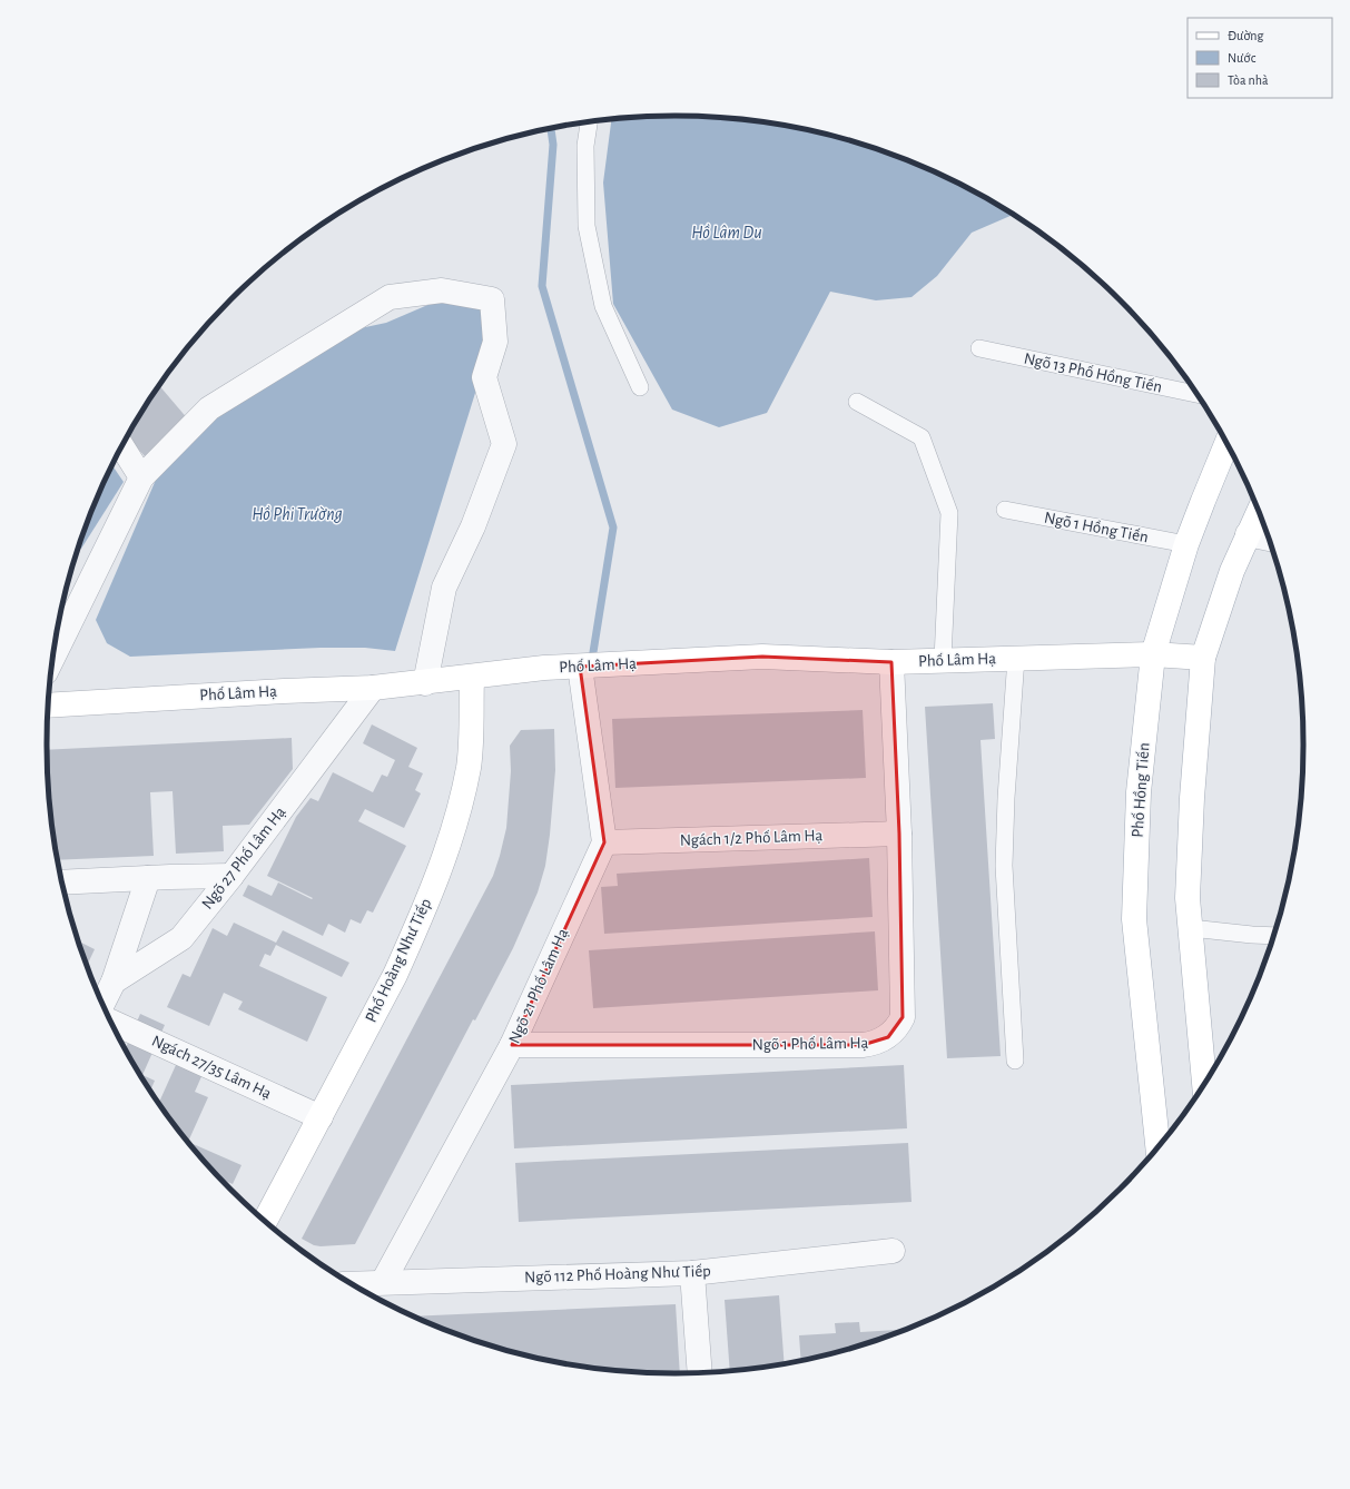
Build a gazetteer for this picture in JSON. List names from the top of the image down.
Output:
{
  "streets": {
    "street": [
      "Phố Lâm Hạ",
      "Phố Hồng Tiến",
      "Ngách 1/2 Phố Lâm Hạ",
      "Ngõ 27 Phố Lâm Hạ",
      "Phố Hoàng Như Tiếp",
      "Ngõ 21 Phố Lâm Hạ",
      "Ngõ 1 Phố Lâm Hạ",
      "Ngách 27/35 Lâm Hạ",
      "Ngõ 112 Phố Hoàng Như Tiếp"
    ],
    "lane": ["Ngõ 13 Phố Hồng Tiến", "Ngõ 1 Hồng Tiến"]
  },
  "crossings": [
    ["Ngõ 1 Hồng Tiến", "Phố Hồng Tiến"],
    ["Phố Lâm Hạ", "Phố Hồng Tiến"],
    ["Phố Lâm Hạ", "Ngõ 27 Phố Lâm Hạ"],
    ["Phố Lâm Hạ", "Phố Hoàng Như Tiếp"],
    ["Phố Lâm Hạ", "Ngõ 1 Phố Lâm Hạ"],
    ["Ngách 1/2 Phố Lâm Hạ", "Ngõ 21 Phố Lâm Hạ"],
    ["Ngách 1/2 Phố Lâm Hạ", "Ngõ 1 Phố Lâm Hạ"],
    ["Phố Hoàng Như Tiếp", "Ngách 27/35 Lâm Hạ"],
    ["Ngõ 21 Phố Lâm Hạ", "Ngõ 1 Phố Lâm Hạ"],
    ["Ngõ 21 Phố Lâm Hạ", "Ngõ 112 Phố Hoàng Như Tiếp"]
  ],
  "water": ["Hồ Lâm Du", "Hồ Phi Trường"],
  "legend": ["Đường", "Nước", "Tòa nhà"]
}
